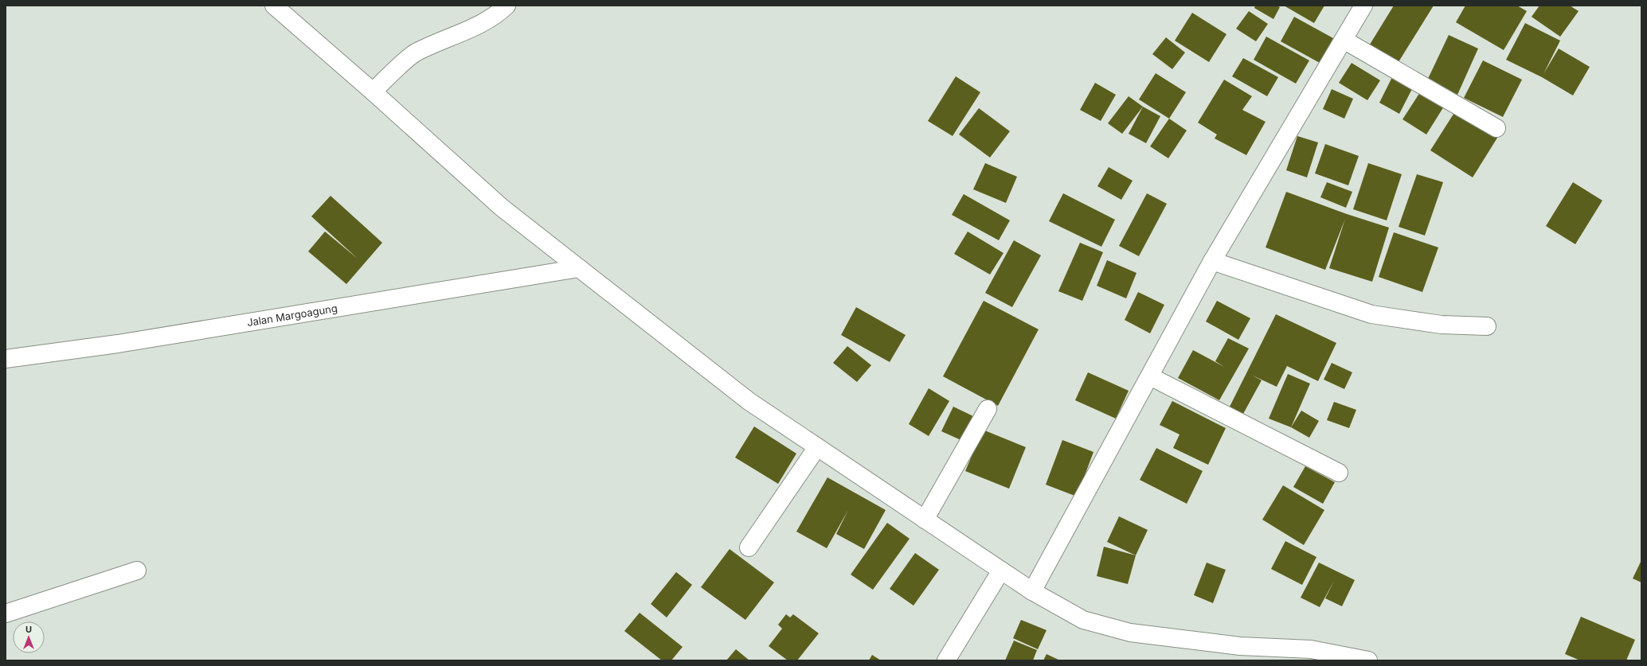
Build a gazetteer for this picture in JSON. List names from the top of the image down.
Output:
{
  "streets": {
    "street": ["Jalan Margoagung"]
  },
  "north": "top"
}
